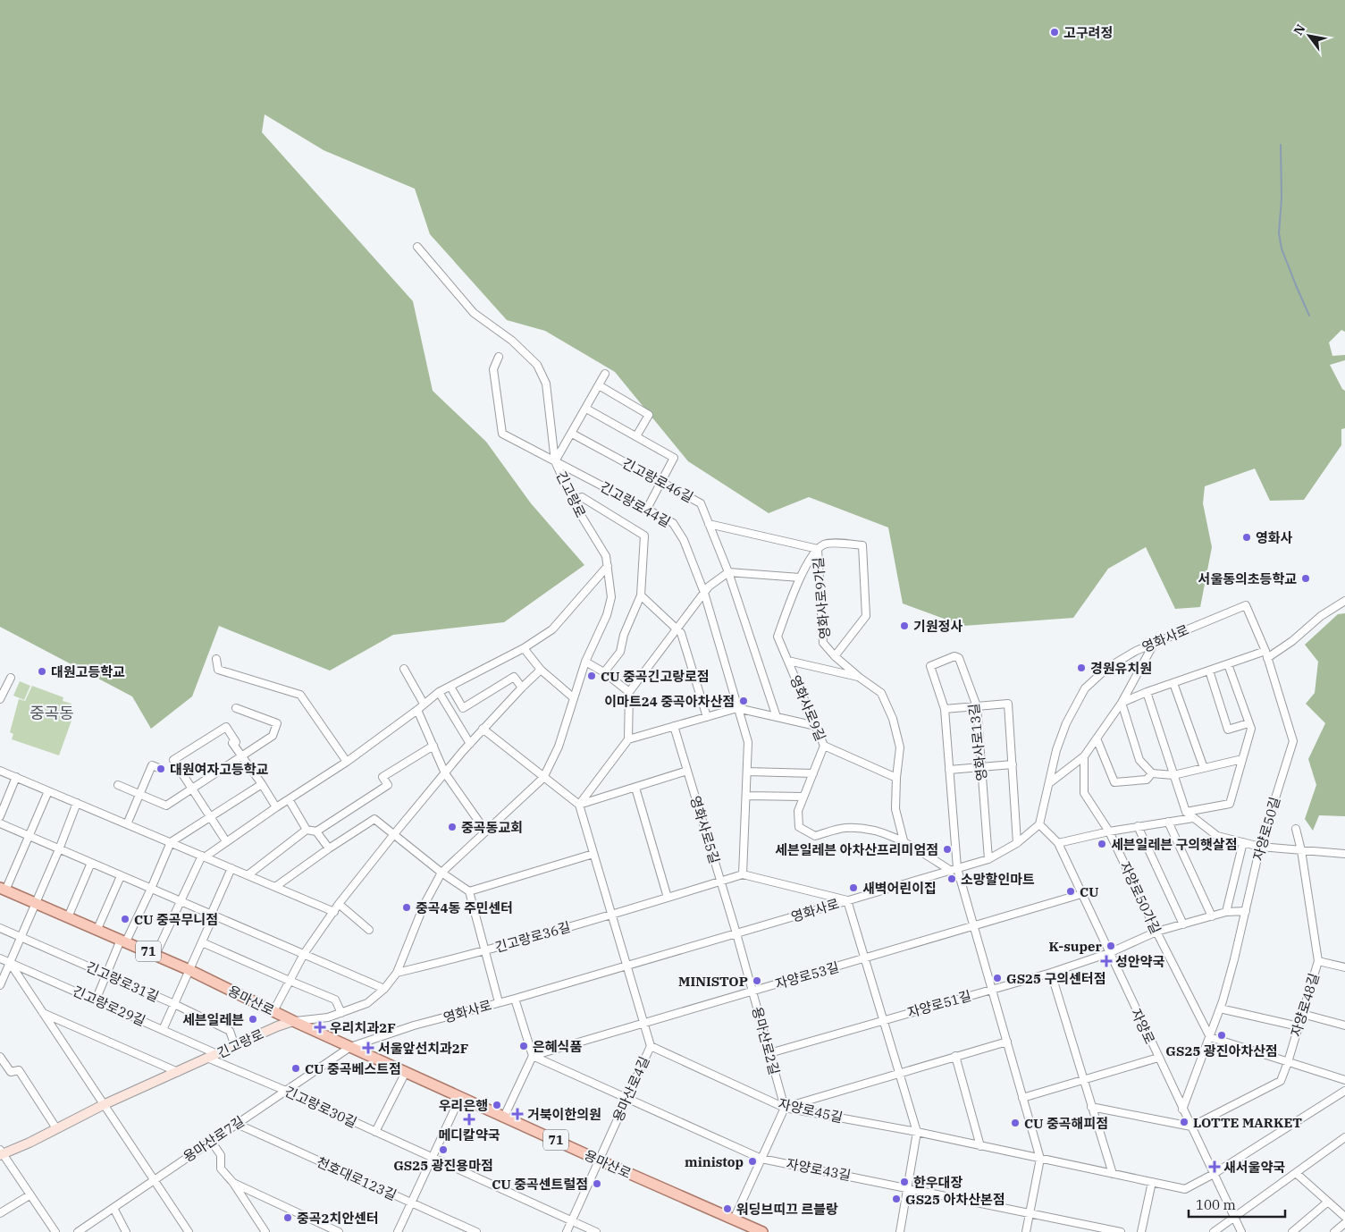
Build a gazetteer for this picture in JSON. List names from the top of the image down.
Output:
{
  "streets": {
    "main road": ["긴고랑로", "71", "용마산로"],
    "street": [
      "긴고랑로46길",
      "긴고랑로44길",
      "영화사로9가길",
      "영화사로",
      "영화사로9길",
      "영화사로13길",
      "자양로50길",
      "영화사로5길",
      "자양로50가길",
      "긴고랑로36길",
      "자양로53길",
      "긴고랑로31길",
      "자양로51길",
      "자양로48길",
      "긴고랑로29길",
      "자양로",
      "용마산로2길",
      "용마산로4길",
      "긴고랑로30길",
      "자양로45길",
      "용마산로7길",
      "자양로43길",
      "천호대로123길"
    ]
  },
  "crossings": [
    ["긴고랑로", "긴고랑로44길"],
    ["긴고랑로", "긴고랑로36길"],
    ["긴고랑로", "긴고랑로31길"],
    ["긴고랑로", "용마산로"],
    ["긴고랑로", "긴고랑로29길"],
    ["긴고랑로", "긴고랑로30길"],
    ["긴고랑로44길", "긴고랑로36길"],
    ["영화사로9가길", "영화사로9길"],
    ["영화사로", "영화사로9길"],
    ["영화사로", "영화사로13길"],
    ["영화사로", "자양로50길"],
    ["영화사로", "영화사로5길"],
    ["영화사로", "용마산로"],
    ["영화사로", "자양로"],
    ["영화사로", "용마산로2길"],
    ["영화사로", "용마산로4길"],
    ["영화사로", "용마산로7길"],
    ["자양로50길", "자양로50가길"],
    ["자양로50길", "자양로51길"],
    ["자양로50길", "자양로"],
    ["영화사로5길", "긴고랑로36길"],
    ["영화사로5길", "용마산로2길"],
    ["자양로50가길", "자양로51길"],
    ["긴고랑로36길", "용마산로4길"],
    ["자양로53길", "자양로"],
    ["자양로53길", "용마산로2길"],
    ["자양로53길", "용마산로4길"],
    ["자양로53길", "자양로43길"],
    ["용마산로", "용마산로4길"],
    ["용마산로", "용마산로7길"],
    ["자양로51길", "자양로"],
    ["자양로51길", "용마산로2길"],
    ["자양로48길", "자양로"],
    ["긴고랑로29길", "긴고랑로30길"],
    ["자양로", "자양로45길"],
    ["용마산로2길", "자양로45길"],
    ["용마산로4길", "긴고랑로30길"],
    ["용마산로4길", "자양로45길"],
    ["용마산로4길", "자양로43길"],
    ["긴고랑로30길", "용마산로7길"],
    ["용마산로7길", "천호대로123길"]
  ],
  "districts": ["중곡동"],
  "places": {
    "other": [
      "고구려정",
      "영화사",
      "서울동의초등학교",
      "기원정사",
      "경원유치원",
      "대원고등학교",
      "CU 중곡긴고랑로점",
      "이마트24 중곡아차산점",
      "대원여자고등학교",
      "중곡동교회",
      "세븐일레븐 구의햇살점",
      "세븐일레븐 아차산프리미엄점",
      "소망할인마트",
      "새벽어린이집",
      "CU",
      "중곡4동 주민센터",
      "CU 중곡무니점",
      "K-super",
      "GS25 구의센터점",
      "MINISTOP",
      "세븐일레븐",
      "GS25 광진아차산점",
      "은혜식품",
      "CU 중곡베스트점",
      "우리은행",
      "LOTTE MARKET",
      "CU 중곡해피점",
      "GS25 광진용마점",
      "ministop",
      "한우대장",
      "CU 중곡센트럴점",
      "GS25 아차산본점",
      "워딩브띠끄 르블랑",
      "중곡2치안센터"
    ],
    "health": [
      "성안약국",
      "우리치과2F",
      "서울앞선치과2F",
      "거북이한의원",
      "메디칼약국",
      "새서울약국"
    ]
  },
  "scale_bar": "100 m",
  "north": "top left"
}
